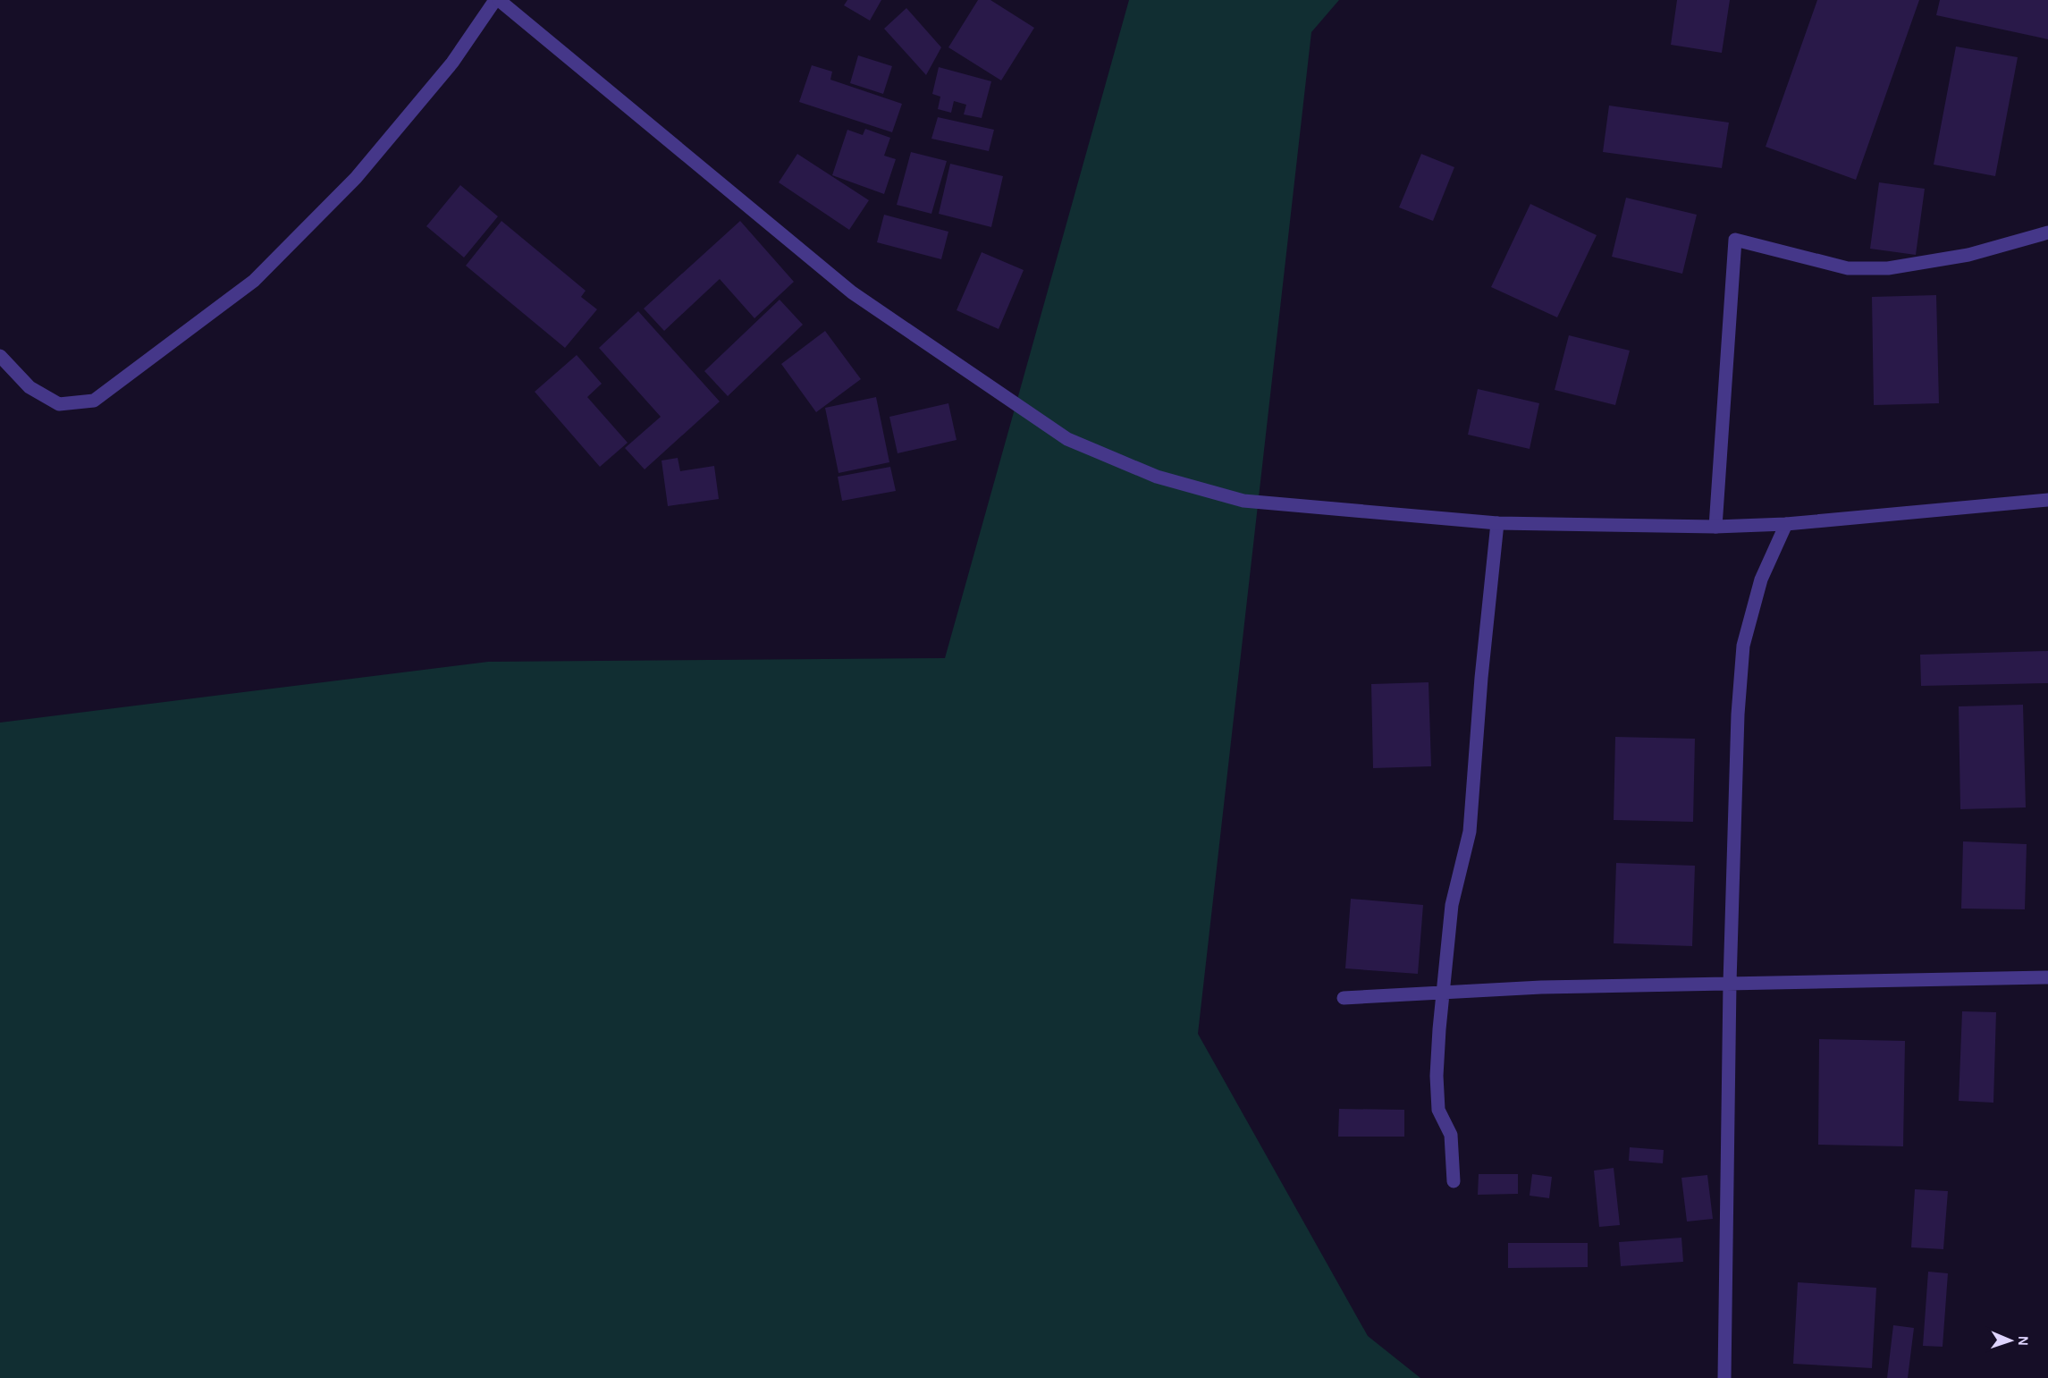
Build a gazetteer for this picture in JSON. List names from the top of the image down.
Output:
{
  "north": "right"
}
